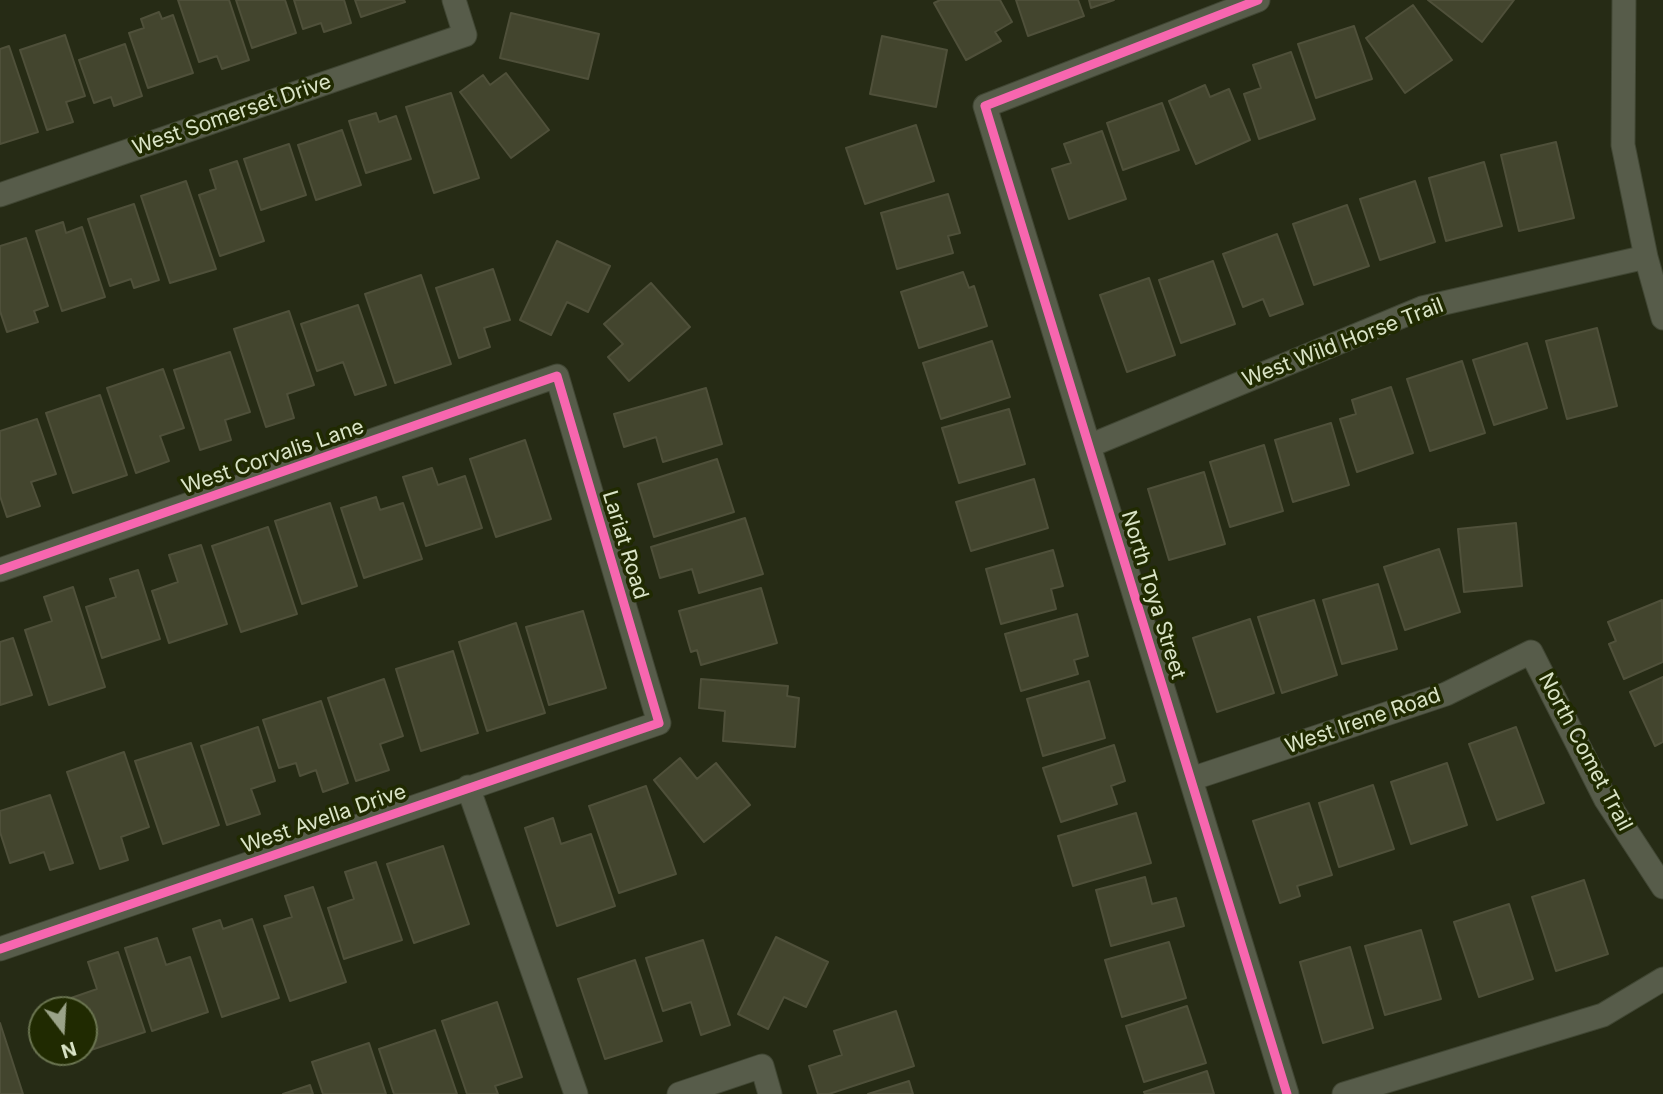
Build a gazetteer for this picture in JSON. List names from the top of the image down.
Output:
{
  "streets": {
    "street": [
      "West Somerset Drive",
      "West Wild Horse Trail",
      "West Corvalis Lane",
      "Lariat Road",
      "North Toya Street",
      "West Irene Road",
      "North Comet Trail",
      "West Avella Drive"
    ]
  },
  "crossings": [
    ["West Wild Horse Trail", "North Toya Street"],
    ["West Corvalis Lane", "Lariat Road"],
    ["Lariat Road", "West Avella Drive"],
    ["North Toya Street", "West Irene Road"],
    ["West Irene Road", "North Comet Trail"]
  ],
  "north": "bottom"
}
